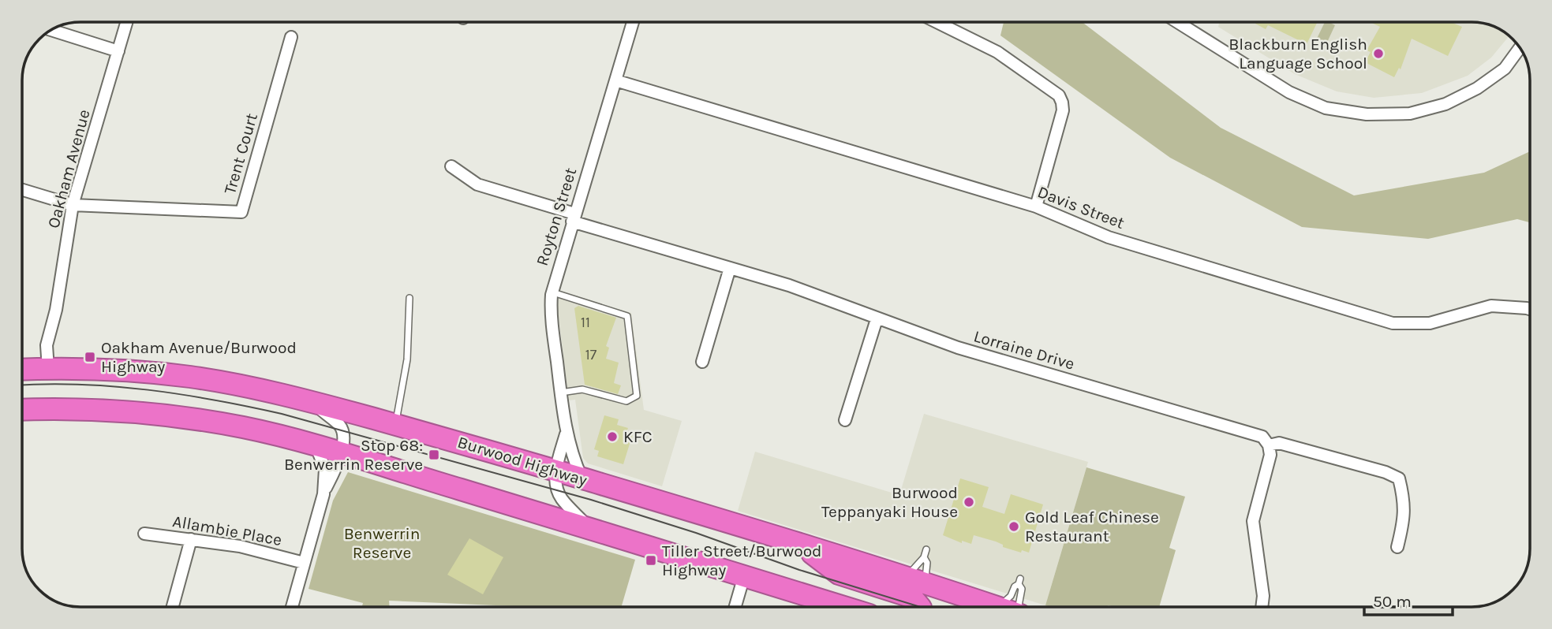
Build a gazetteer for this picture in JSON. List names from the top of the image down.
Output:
{
  "streets": {
    "highway": ["Burwood Highway"],
    "street": [
      "Trent Court",
      "Oakham Avenue",
      "Davis Street",
      "Royton Street",
      "Lorraine Drive",
      "Allambie Place"
    ]
  },
  "crossings": [
    ["Trent Court", "Oakham Avenue"],
    ["Oakham Avenue", "Burwood Highway"],
    ["Davis Street", "Royton Street"],
    ["Royton Street", "Lorraine Drive"],
    ["Royton Street", "Burwood Highway"]
  ],
  "parks": ["Benwerrin Reserve"],
  "places": {
    "other": [
      "Blackburn English Language School",
      "KFC",
      "Burwood Teppanyaki House",
      "Gold Leaf Chinese Restaurant"
    ],
    "transit": ["Oakham Avenue/Burwood Highway", "Stop 68: Benwerrin Reserve", "Tiller Street/Burwood Highway"]
  },
  "house_numbers": ["11", "17"],
  "scale_bar": "50 m"
}
